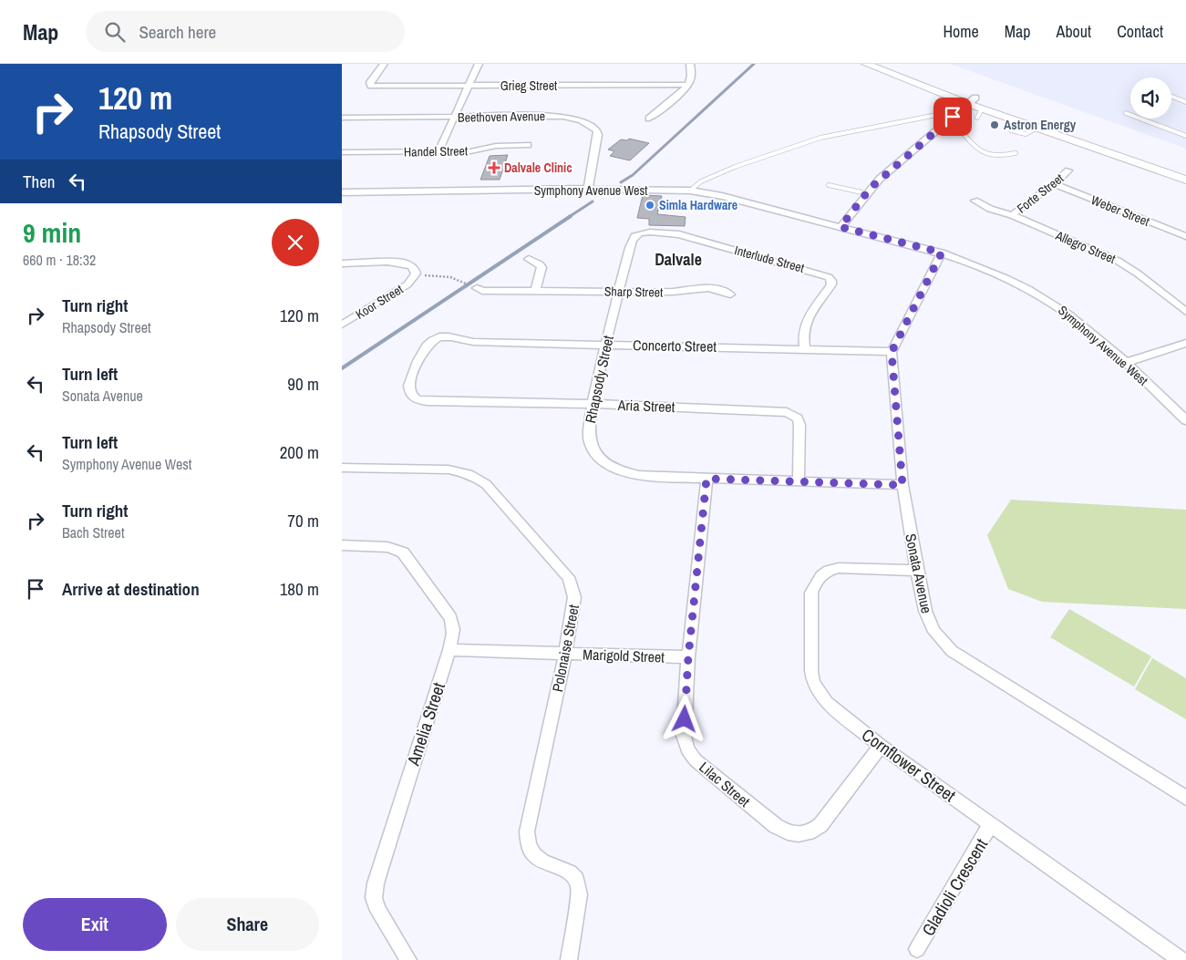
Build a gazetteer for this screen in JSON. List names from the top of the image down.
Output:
{
  "streets": {
    "street": [
      "Grieg Street",
      "Beethoven Avenue",
      "Handel Street",
      "Symphony Avenue West",
      "Forte Street",
      "Weber Street",
      "Allegro Street",
      "Interlude Street",
      "Sharp Street",
      "Koor Street",
      "Concerto Street",
      "Rhapsody Street",
      "Aria Street",
      "Sonata Avenue",
      "Polonaise Street",
      "Marigold Street",
      "Amelia Street",
      "Cornflower Street",
      "Lilac Street",
      "Gladioli Crescent"
    ]
  },
  "crossings": [
    ["Beethoven Avenue", "Symphony Avenue West"],
    ["Forte Street", "Weber Street"],
    ["Forte Street", "Allegro Street"],
    ["Interlude Street", "Concerto Street"],
    ["Interlude Street", "Rhapsody Street"],
    ["Sharp Street", "Rhapsody Street"],
    ["Concerto Street", "Rhapsody Street"],
    ["Concerto Street", "Aria Street"],
    ["Concerto Street", "Sonata Avenue"],
    ["Rhapsody Street", "Aria Street"],
    ["Rhapsody Street", "Sonata Avenue"],
    ["Rhapsody Street", "Lilac Street"],
    ["Sonata Avenue", "Cornflower Street"],
    ["Polonaise Street", "Marigold Street"],
    ["Marigold Street", "Amelia Street"],
    ["Marigold Street", "Lilac Street"],
    ["Cornflower Street", "Lilac Street"],
    ["Cornflower Street", "Gladioli Crescent"]
  ],
  "districts": ["Dalvale"],
  "places": {
    "other": ["Astron Energy", "Simla Hardware"],
    "health": ["Dalvale Clinic"]
  },
  "page": {
    "header": "Map",
    "search": "Search here",
    "nav": [
      "Home",
      "Map",
      "About",
      "Contact"
    ],
    "turn": ["120 m", "Rhapsody Street"],
    "then": "Then",
    "heading": ["9 min", "660 m · 18:32"],
    "list": [
      {
        "name": "Turn right",
        "note": "Rhapsody Street",
        "value": "120 m"
      },
      {
        "name": "Turn left",
        "note": "Sonata Avenue",
        "value": "90 m"
      },
      {
        "name": "Turn left",
        "note": "Symphony Avenue West",
        "value": "200 m"
      },
      {
        "name": "Turn right",
        "note": "Bach Street",
        "value": "70 m"
      },
      {
        "name": "Arrive at destination",
        "value": "180 m"
      }
    ],
    "buttons": ["Exit", "Share"]
  }
}
